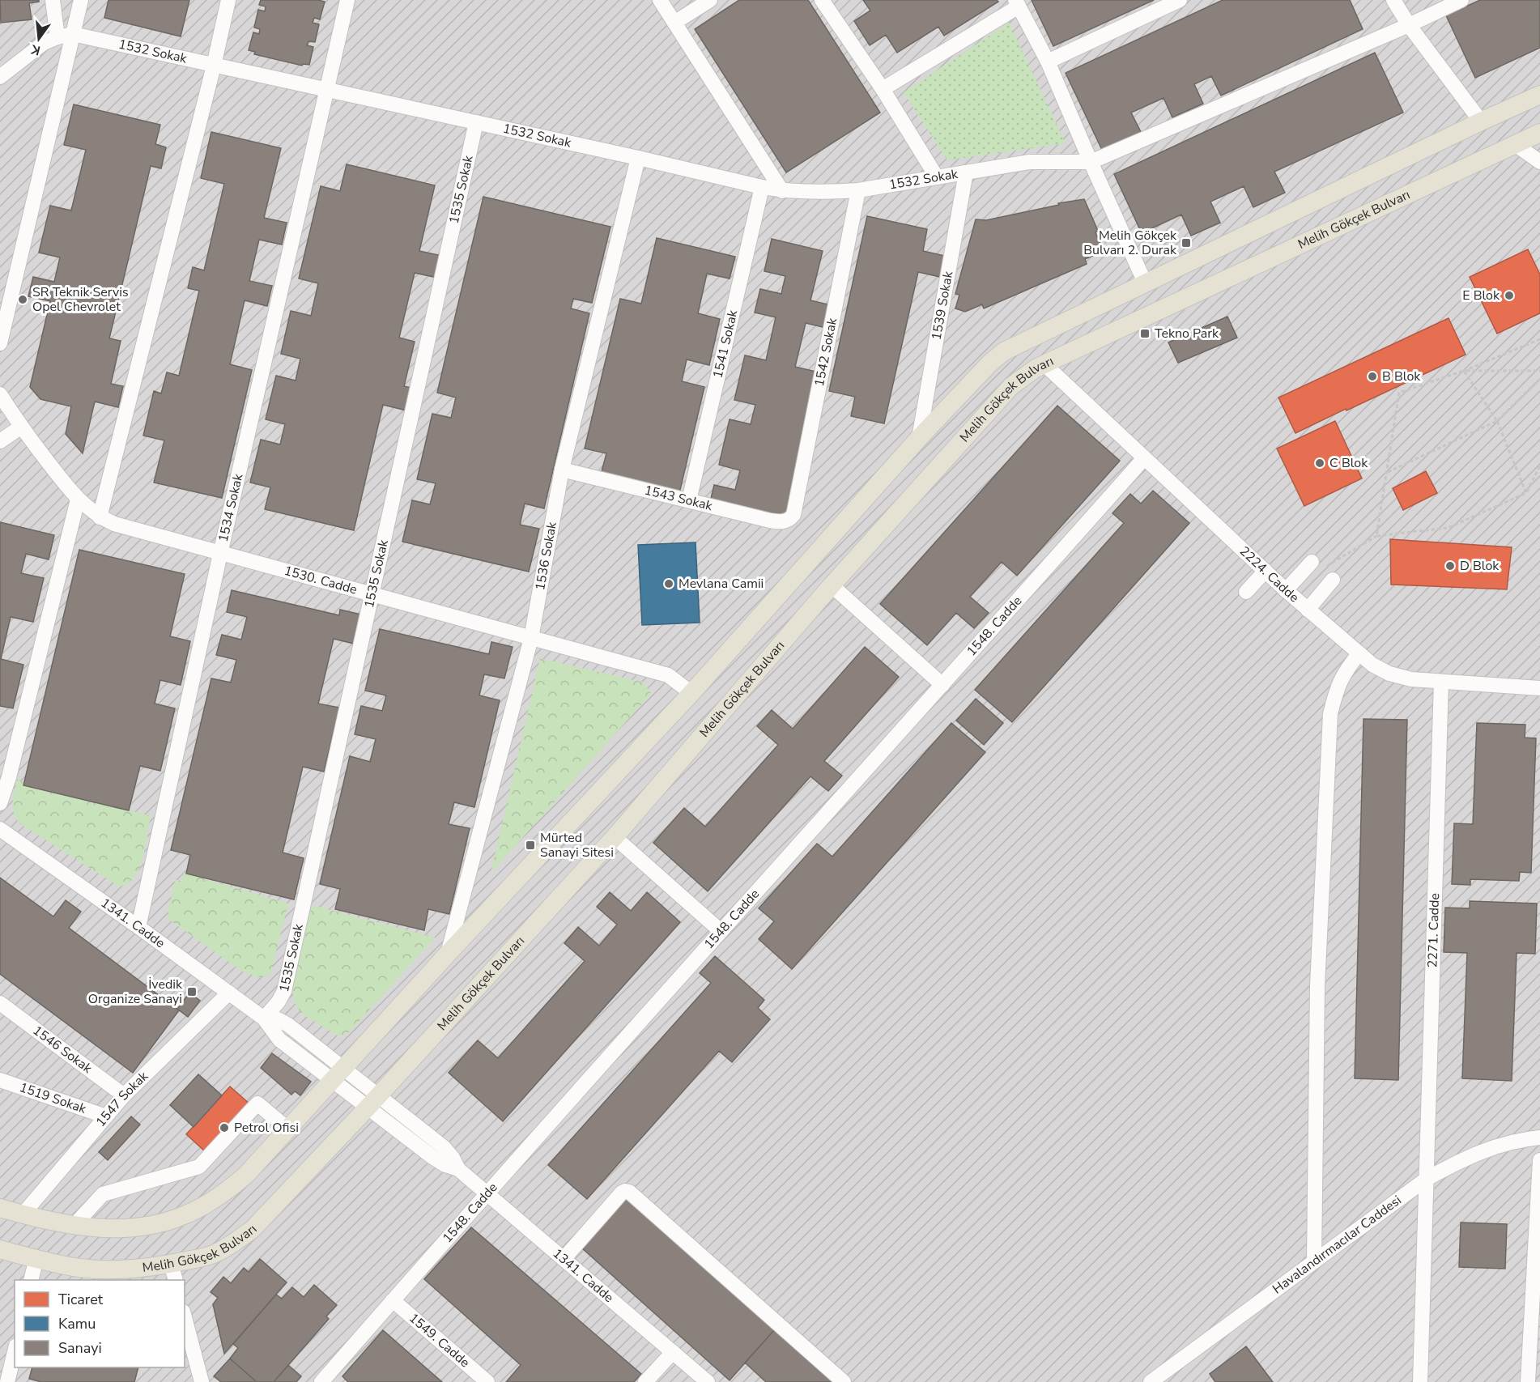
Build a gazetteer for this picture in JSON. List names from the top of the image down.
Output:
{
  "streets": {
    "main road": ["Melih Gökçek Bulvarı"],
    "street": [
      "1532 Sokak",
      "1535 Sokak",
      "1539 Sokak",
      "1541 Sokak",
      "1542 Sokak",
      "1543 Sokak",
      "1534 Sokak",
      "1536 Sokak",
      "2224. Cadde",
      "1530. Cadde",
      "1548. Cadde",
      "1341. Cadde",
      "2271. Cadde",
      "1546 Sokak",
      "1519 Sokak",
      "1547 Sokak",
      "Havalandırmacılar Caddesi",
      "1549. Cadde"
    ]
  },
  "crossings": [
    ["1532 Sokak", "1535 Sokak"],
    ["1532 Sokak", "1539 Sokak"],
    ["1532 Sokak", "1541 Sokak"],
    ["1532 Sokak", "1542 Sokak"],
    ["1532 Sokak", "1534 Sokak"],
    ["1532 Sokak", "1536 Sokak"],
    ["1535 Sokak", "1530. Cadde"],
    ["1535 Sokak", "1341. Cadde"],
    ["Melih Gökçek Bulvarı", "2224. Cadde"],
    ["Melih Gökçek Bulvarı", "1341. Cadde"],
    ["1541 Sokak", "1543 Sokak"],
    ["1542 Sokak", "1543 Sokak"],
    ["1543 Sokak", "1536 Sokak"],
    ["1534 Sokak", "1530. Cadde"],
    ["1534 Sokak", "1341. Cadde"],
    ["1536 Sokak", "1530. Cadde"],
    ["2224. Cadde", "1548. Cadde"],
    ["2224. Cadde", "2271. Cadde"],
    ["1548. Cadde", "1341. Cadde"],
    ["1548. Cadde", "1549. Cadde"],
    ["1341. Cadde", "1547 Sokak"],
    ["2271. Cadde", "Havalandırmacılar Caddesi"],
    ["1546 Sokak", "1547 Sokak"],
    ["1519 Sokak", "1547 Sokak"]
  ],
  "places": {
    "transit": [
      "Melih Gökçek Bulvarı 2. Durak",
      "Tekno Park",
      "Mürted Sanayi Sitesi",
      "İvedik Organize Sanayi"
    ],
    "other": [
      "E Blok",
      "SR Teknik Servis Opel Chevrolet",
      "B Blok",
      "C Blok",
      "D Blok",
      "Mevlana Camii",
      "Petrol Ofisi"
    ]
  },
  "legend": ["Ticaret", "Kamu", "Sanayi"],
  "north": "bottom"
}
